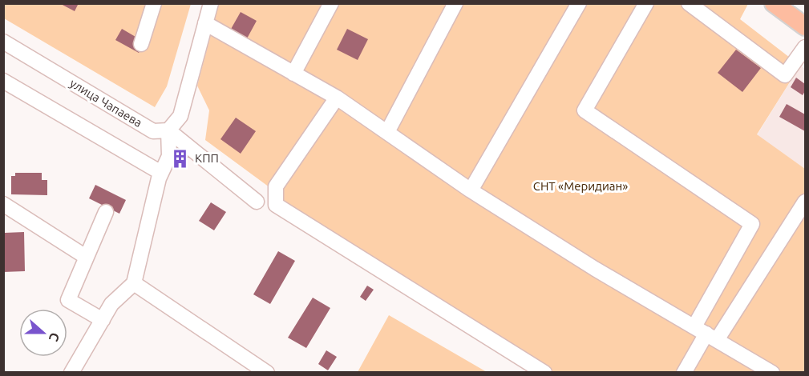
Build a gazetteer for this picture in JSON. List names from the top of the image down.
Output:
{
  "streets": {
    "street": ["улица Чапаева"]
  },
  "parks": ["СНТ «Меридиан»"],
  "places": {
    "building": ["КПП"]
  },
  "north": "right"
}
